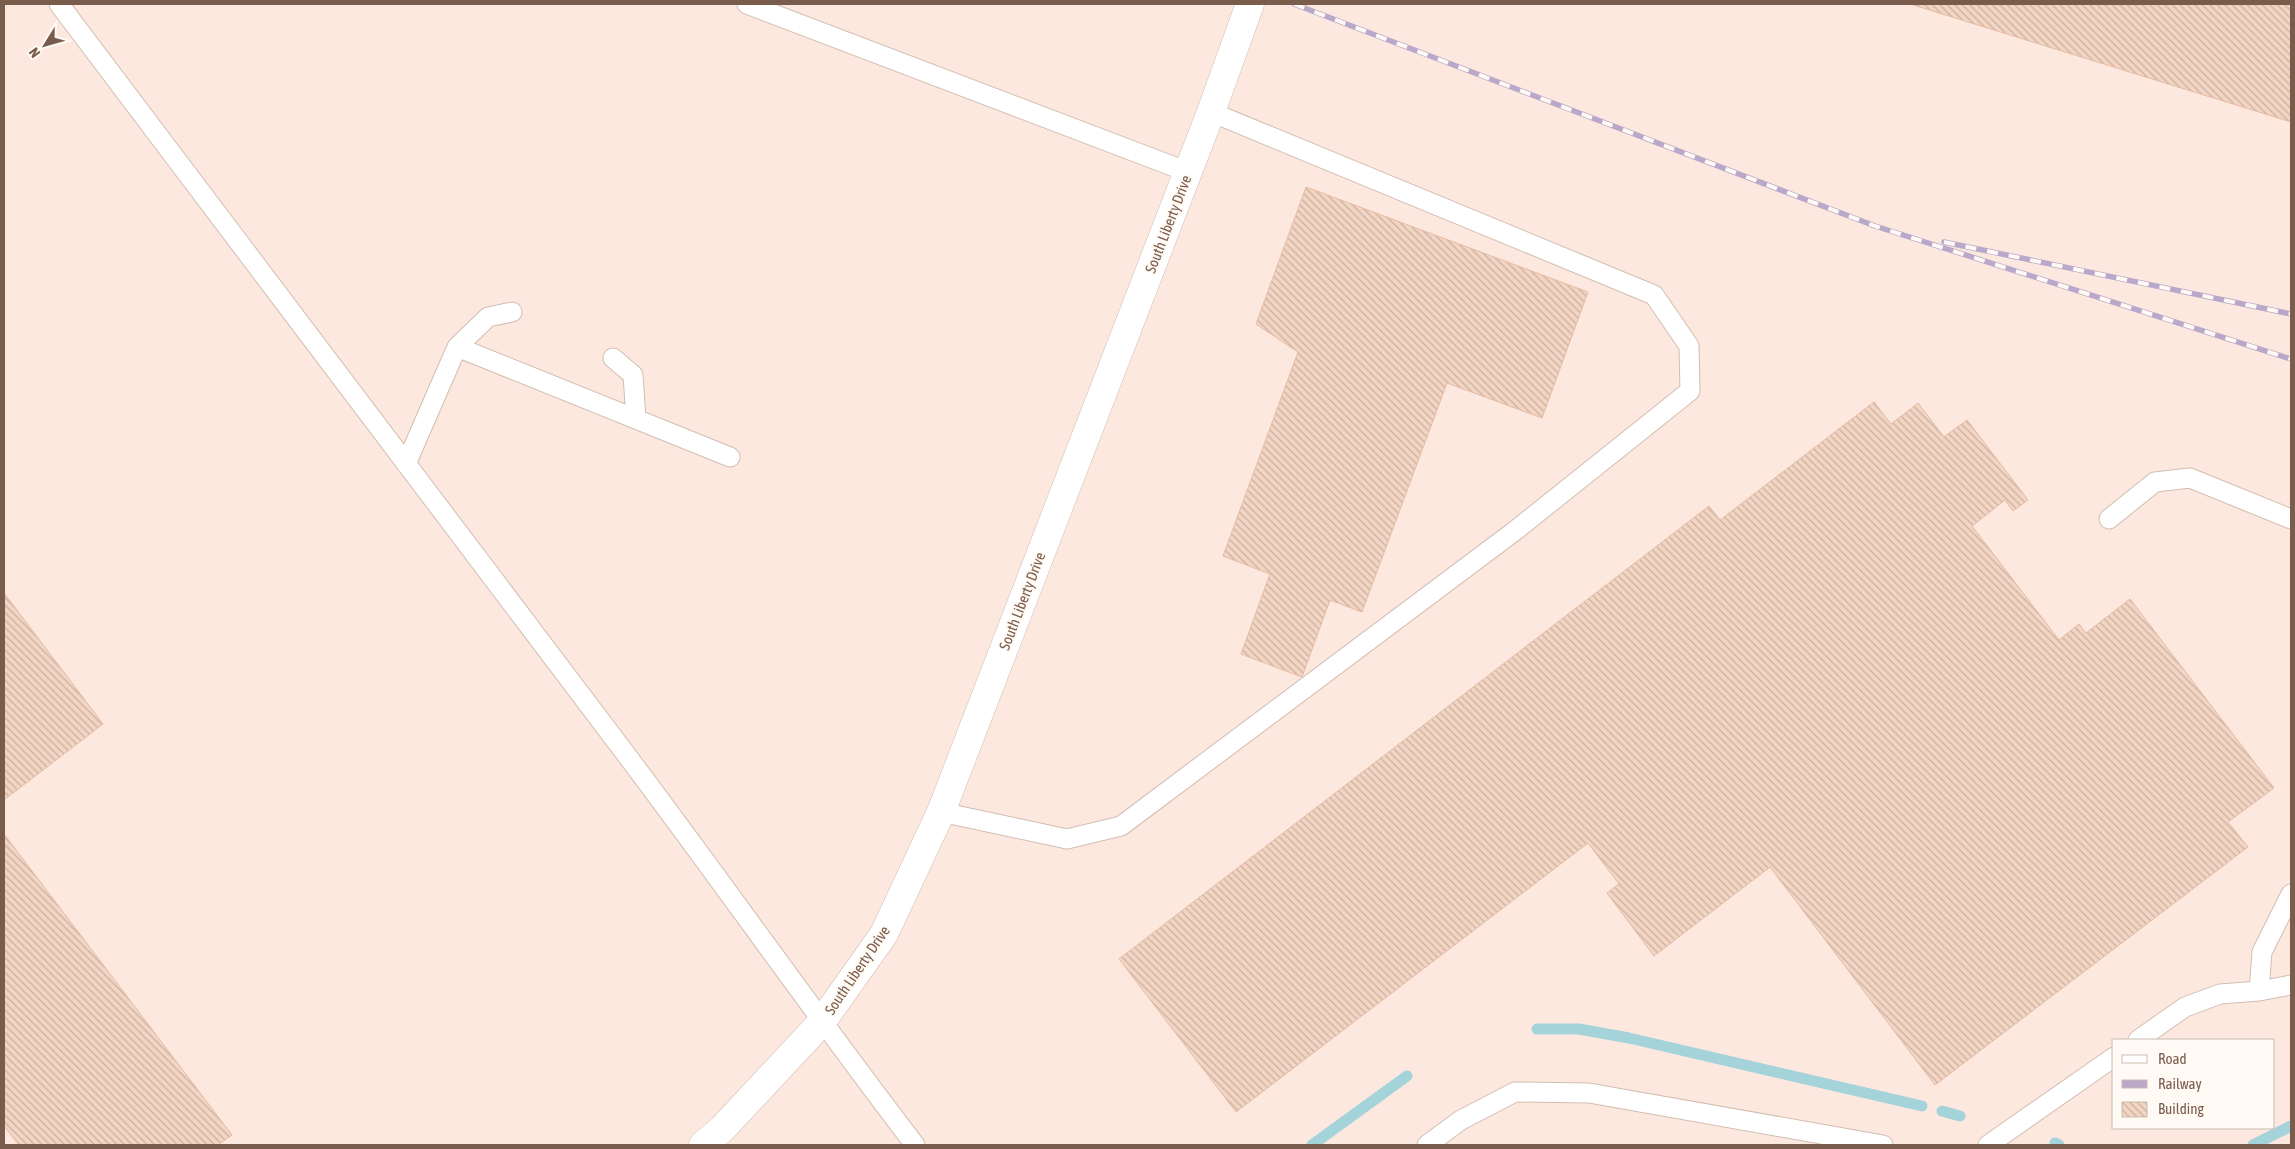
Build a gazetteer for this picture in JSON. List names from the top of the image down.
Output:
{
  "streets": {
    "street": ["South Liberty Drive"]
  },
  "legend": ["Road", "Railway", "Building"],
  "north": "bottom left"
}
